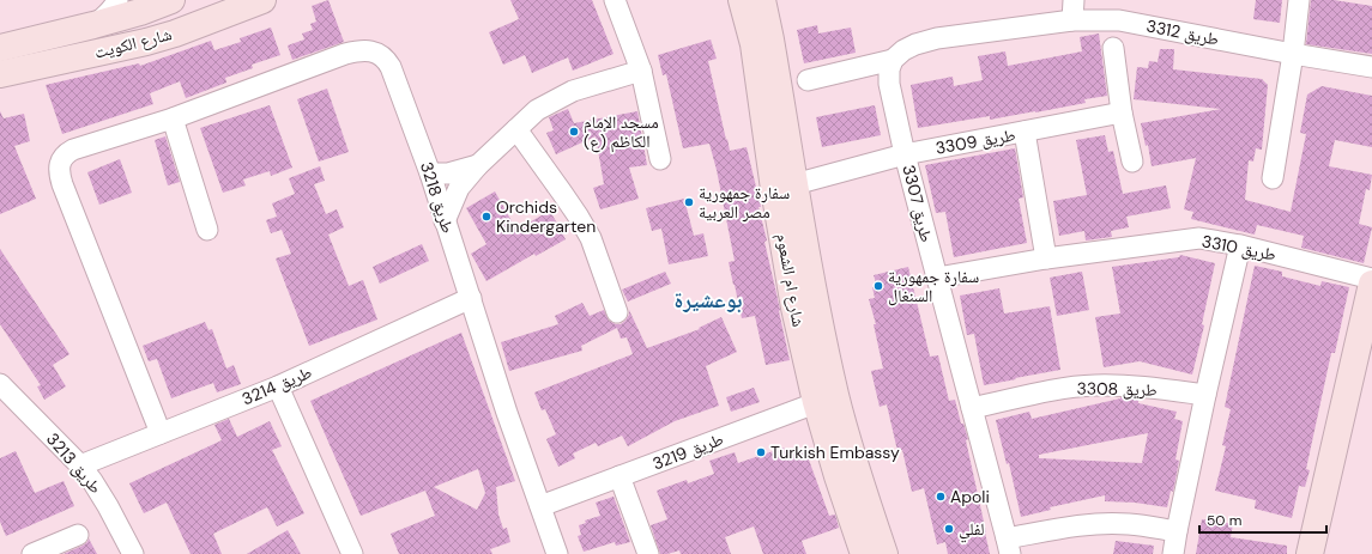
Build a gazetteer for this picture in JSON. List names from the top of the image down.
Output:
{
  "streets": {
    "street": [
      "طريق 3312",
      "شارع الكويت",
      "طريق 3309",
      "طريق 3218",
      "طريق 3307",
      "طريق 3310",
      "شارع ام الشعوم",
      "طريق 3214",
      "طريق 3308",
      "طريق 3219",
      "طريق 3213"
    ]
  },
  "crossings": [
    ["طريق 3309", "طريق 3307"],
    ["طريق 3309", "شارع ام الشعوم"],
    ["طريق 3218", "طريق 3214"],
    ["طريق 3218", "طريق 3219"],
    ["طريق 3307", "طريق 3310"],
    ["طريق 3307", "طريق 3308"],
    ["شارع ام الشعوم", "طريق 3219"],
    ["طريق 3214", "طريق 3213"]
  ],
  "districts": ["بوعشيرة"],
  "places": [
    "مسجد الإمام الكاظم (ع)",
    "سفارة جمهورية مصر العربية",
    "Orchids Kindergarten",
    "سفارة جمهورية السنغال",
    "Turkish Embassy",
    "Apoli",
    "لفلي"
  ],
  "scale_bar": "50 m"
}
